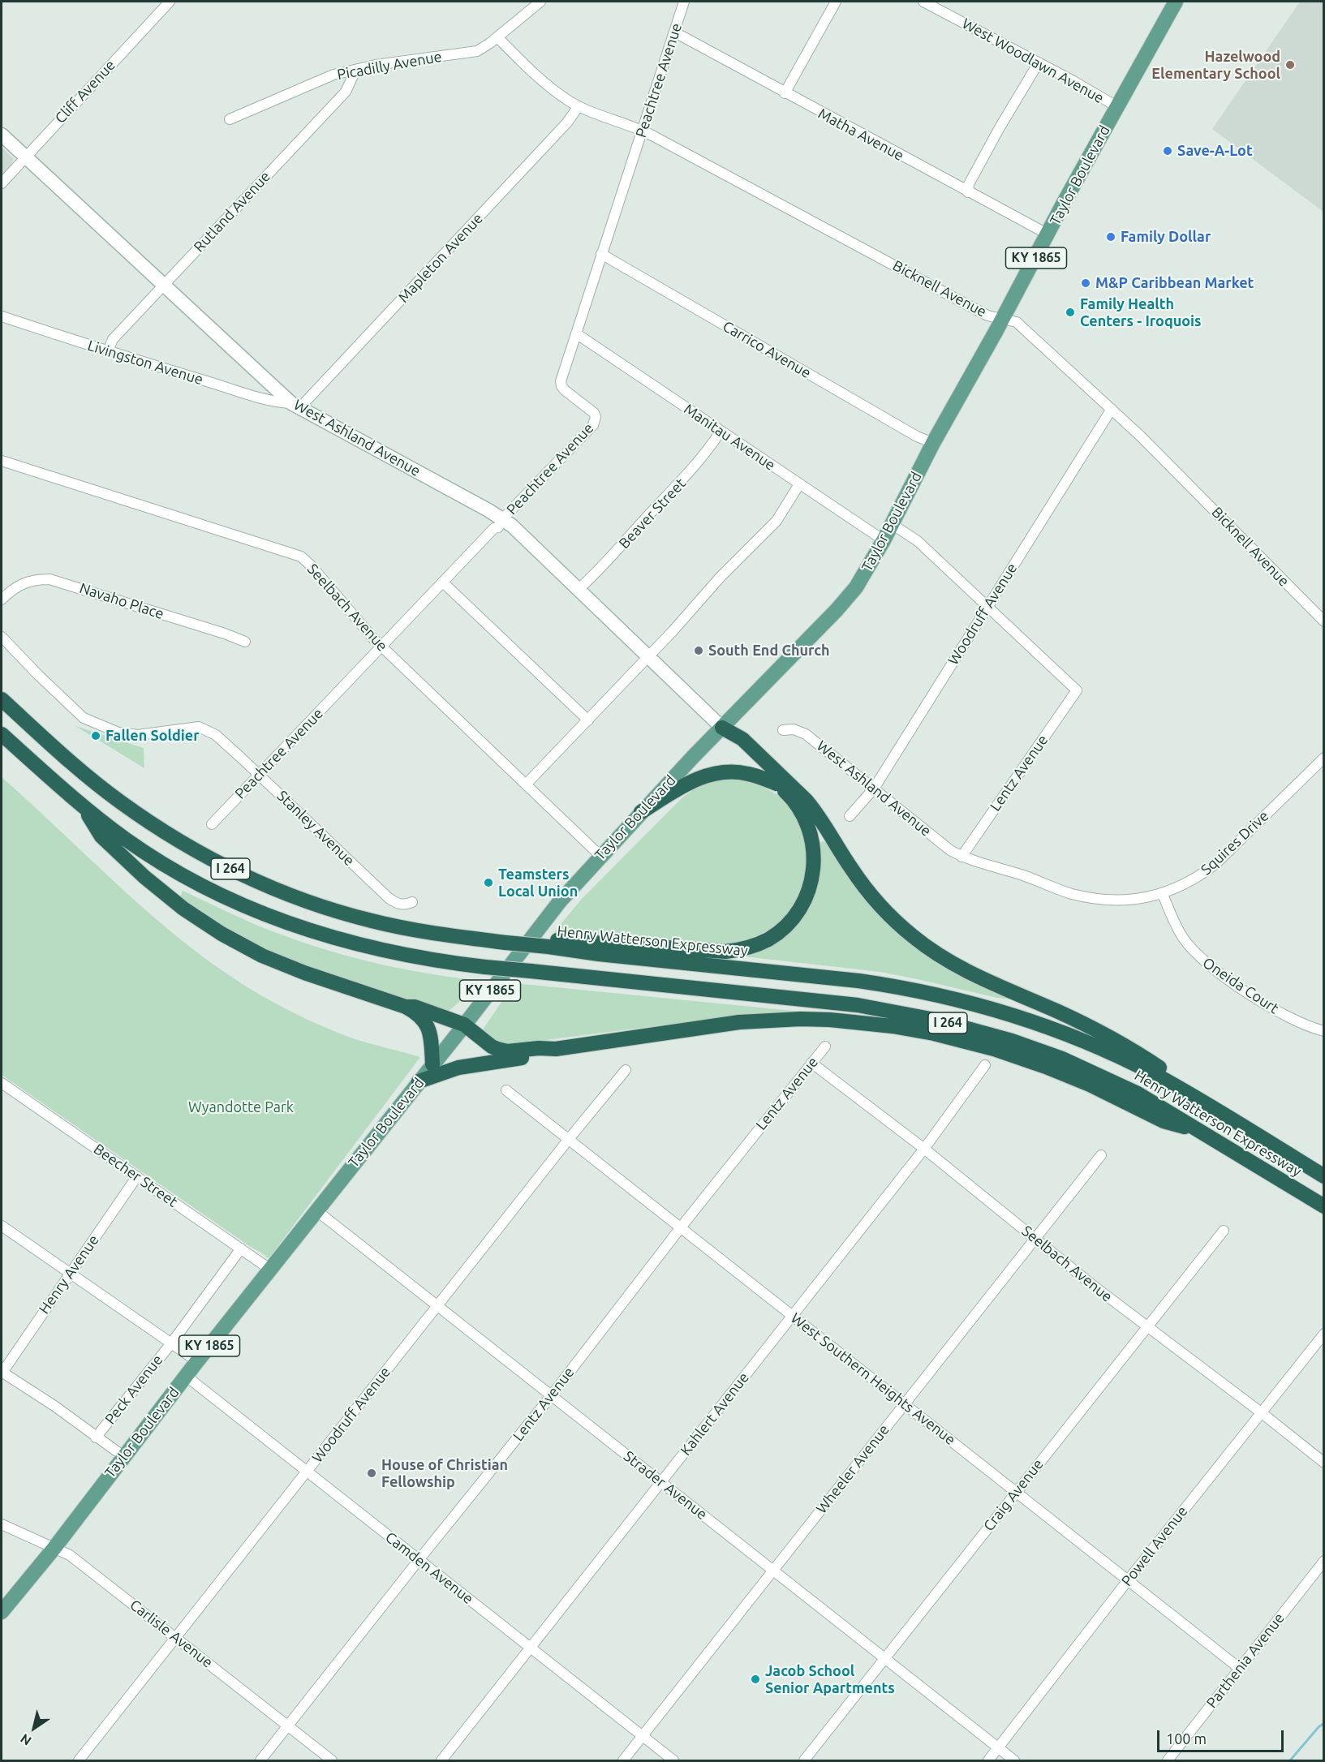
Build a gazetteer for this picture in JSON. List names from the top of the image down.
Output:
{
  "streets": {
    "highway": ["I 264", "Henry Watterson Expressway"],
    "main road": ["Taylor Boulevard", "KY 1865"],
    "street": [
      "West Woodlawn Avenue",
      "Picadilly Avenue",
      "Peachtree Avenue",
      "Cliff Avenue",
      "Matha Avenue",
      "Rutland Avenue",
      "Mapleton Avenue",
      "Bicknell Avenue",
      "Carrico Avenue",
      "Livingston Avenue",
      "Manitau Avenue",
      "West Ashland Avenue",
      "Beaver Street",
      "Navaho Place",
      "Seelbach Avenue",
      "Woodruff Avenue",
      "Lentz Avenue",
      "Stanley Avenue",
      "Squires Drive",
      "Oneida Court",
      "Beecher Street",
      "Henry Avenue",
      "West Southern Heights Avenue",
      "Peck Avenue",
      "Kahlert Avenue",
      "Wheeler Avenue",
      "Strader Avenue",
      "Craig Avenue",
      "Powell Avenue",
      "Camden Avenue",
      "Carlisle Avenue",
      "Parthenia Avenue"
    ]
  },
  "crossings": [
    ["West Woodlawn Avenue", "Taylor Boulevard"],
    ["Picadilly Avenue", "Rutland Avenue"],
    ["Picadilly Avenue", "Bicknell Avenue"],
    ["Peachtree Avenue", "Matha Avenue"],
    ["Peachtree Avenue", "Bicknell Avenue"],
    ["Peachtree Avenue", "Carrico Avenue"],
    ["Peachtree Avenue", "Manitau Avenue"],
    ["Peachtree Avenue", "West Ashland Avenue"],
    ["Peachtree Avenue", "Seelbach Avenue"],
    ["Peachtree Avenue", "Stanley Avenue"],
    ["Cliff Avenue", "West Ashland Avenue"],
    ["Matha Avenue", "Taylor Boulevard"],
    ["Taylor Boulevard", "Bicknell Avenue"],
    ["Taylor Boulevard", "Carrico Avenue"],
    ["Taylor Boulevard", "Manitau Avenue"],
    ["Taylor Boulevard", "West Ashland Avenue"],
    ["Taylor Boulevard", "Seelbach Avenue"],
    ["Taylor Boulevard", "Beecher Street"],
    ["Taylor Boulevard", "Strader Avenue"],
    ["Taylor Boulevard", "Camden Avenue"],
    ["Taylor Boulevard", "Carlisle Avenue"],
    ["Rutland Avenue", "Livingston Avenue"],
    ["Rutland Avenue", "West Ashland Avenue"],
    ["Mapleton Avenue", "Bicknell Avenue"],
    ["Mapleton Avenue", "Livingston Avenue"],
    ["Mapleton Avenue", "West Ashland Avenue"],
    ["Bicknell Avenue", "Woodruff Avenue"],
    ["Livingston Avenue", "West Ashland Avenue"],
    ["Manitau Avenue", "Beaver Street"],
    ["West Ashland Avenue", "Beaver Street"],
    ["West Ashland Avenue", "Woodruff Avenue"],
    ["West Ashland Avenue", "Lentz Avenue"],
    ["West Ashland Avenue", "Squires Drive"],
    ["Seelbach Avenue", "Lentz Avenue"],
    ["Seelbach Avenue", "Kahlert Avenue"],
    ["Seelbach Avenue", "Wheeler Avenue"],
    ["Seelbach Avenue", "Craig Avenue"],
    ["Seelbach Avenue", "Powell Avenue"],
    ["Woodruff Avenue", "Lentz Avenue"],
    ["Woodruff Avenue", "West Southern Heights Avenue"],
    ["Woodruff Avenue", "Strader Avenue"],
    ["Woodruff Avenue", "Camden Avenue"],
    ["Woodruff Avenue", "Carlisle Avenue"],
    ["Lentz Avenue", "Squires Drive"],
    ["Lentz Avenue", "West Southern Heights Avenue"],
    ["Lentz Avenue", "Strader Avenue"],
    ["Lentz Avenue", "Camden Avenue"],
    ["Lentz Avenue", "Carlisle Avenue"],
    ["Squires Drive", "Oneida Court"],
    ["Beecher Street", "Henry Avenue"],
    ["Beecher Street", "Peck Avenue"],
    ["West Southern Heights Avenue", "Kahlert Avenue"],
    ["West Southern Heights Avenue", "Wheeler Avenue"],
    ["West Southern Heights Avenue", "Craig Avenue"],
    ["West Southern Heights Avenue", "Powell Avenue"],
    ["West Southern Heights Avenue", "Parthenia Avenue"],
    ["Kahlert Avenue", "Strader Avenue"],
    ["Kahlert Avenue", "Camden Avenue"],
    ["Wheeler Avenue", "Strader Avenue"],
    ["Wheeler Avenue", "Camden Avenue"],
    ["Strader Avenue", "Craig Avenue"],
    ["Strader Avenue", "Powell Avenue"]
  ],
  "parks": ["Wyandotte Park"],
  "places": [
    "Hazelwood Elementary School",
    "Save-A-Lot",
    "Family Dollar",
    "M&P Caribbean Market",
    "Family Health Centers - Iroquois",
    "South End Church",
    "Fallen Soldier",
    "Teamsters Local Union",
    "House of Christian Fellowship",
    "Jacob School Senior Apartments"
  ],
  "scale_bar": "100 m",
  "north": "bottom left"
}
